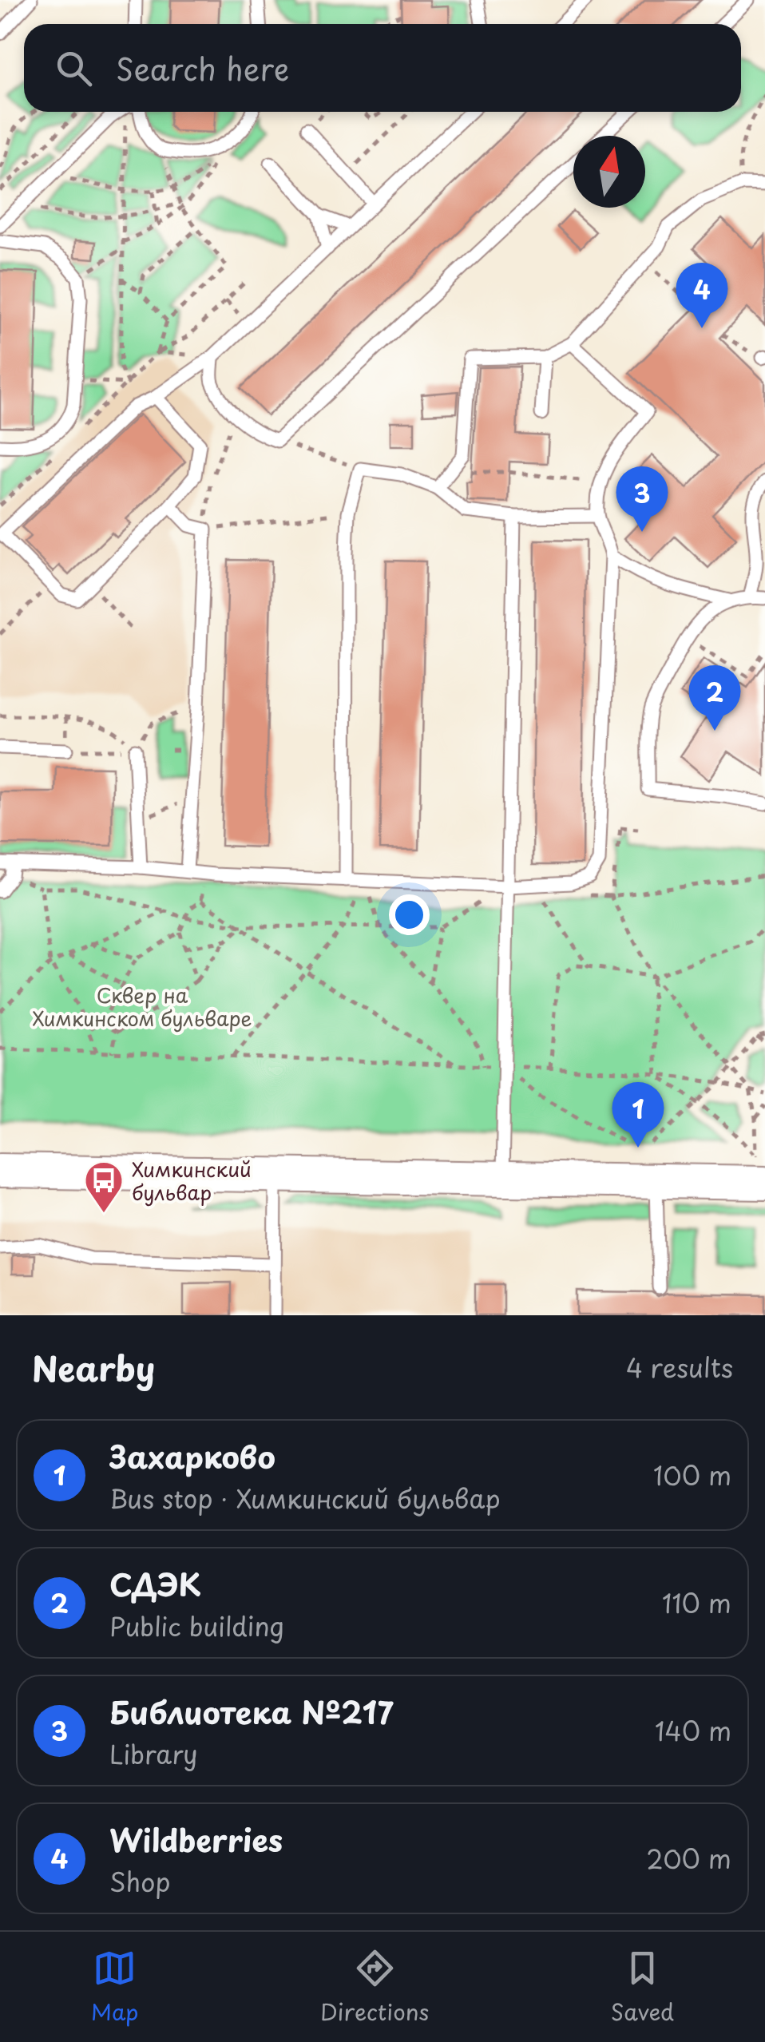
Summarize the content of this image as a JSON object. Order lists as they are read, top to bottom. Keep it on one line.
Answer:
{"parks":["Сквер на Химкинском бульваре"],"places":{"bus stop":["Химкинский бульвар"]},"north":"top","page":{"search":"Search here","pins":["4","3","2","1"],"heading":["Nearby","4 results"],"list":[{"mark":"1","name":"Захарково","note":"Bus stop · Химкинский бульвар","value":"100 m"},{"mark":"2","name":"СДЭК","note":"Public building","value":"110 m"},{"mark":"3","name":"Библиотека №217","note":"Library","value":"140 m"},{"mark":"4","name":"Wildberries","note":"Shop","value":"200 m"}],"nav":["Map","Directions","Saved"]}}
